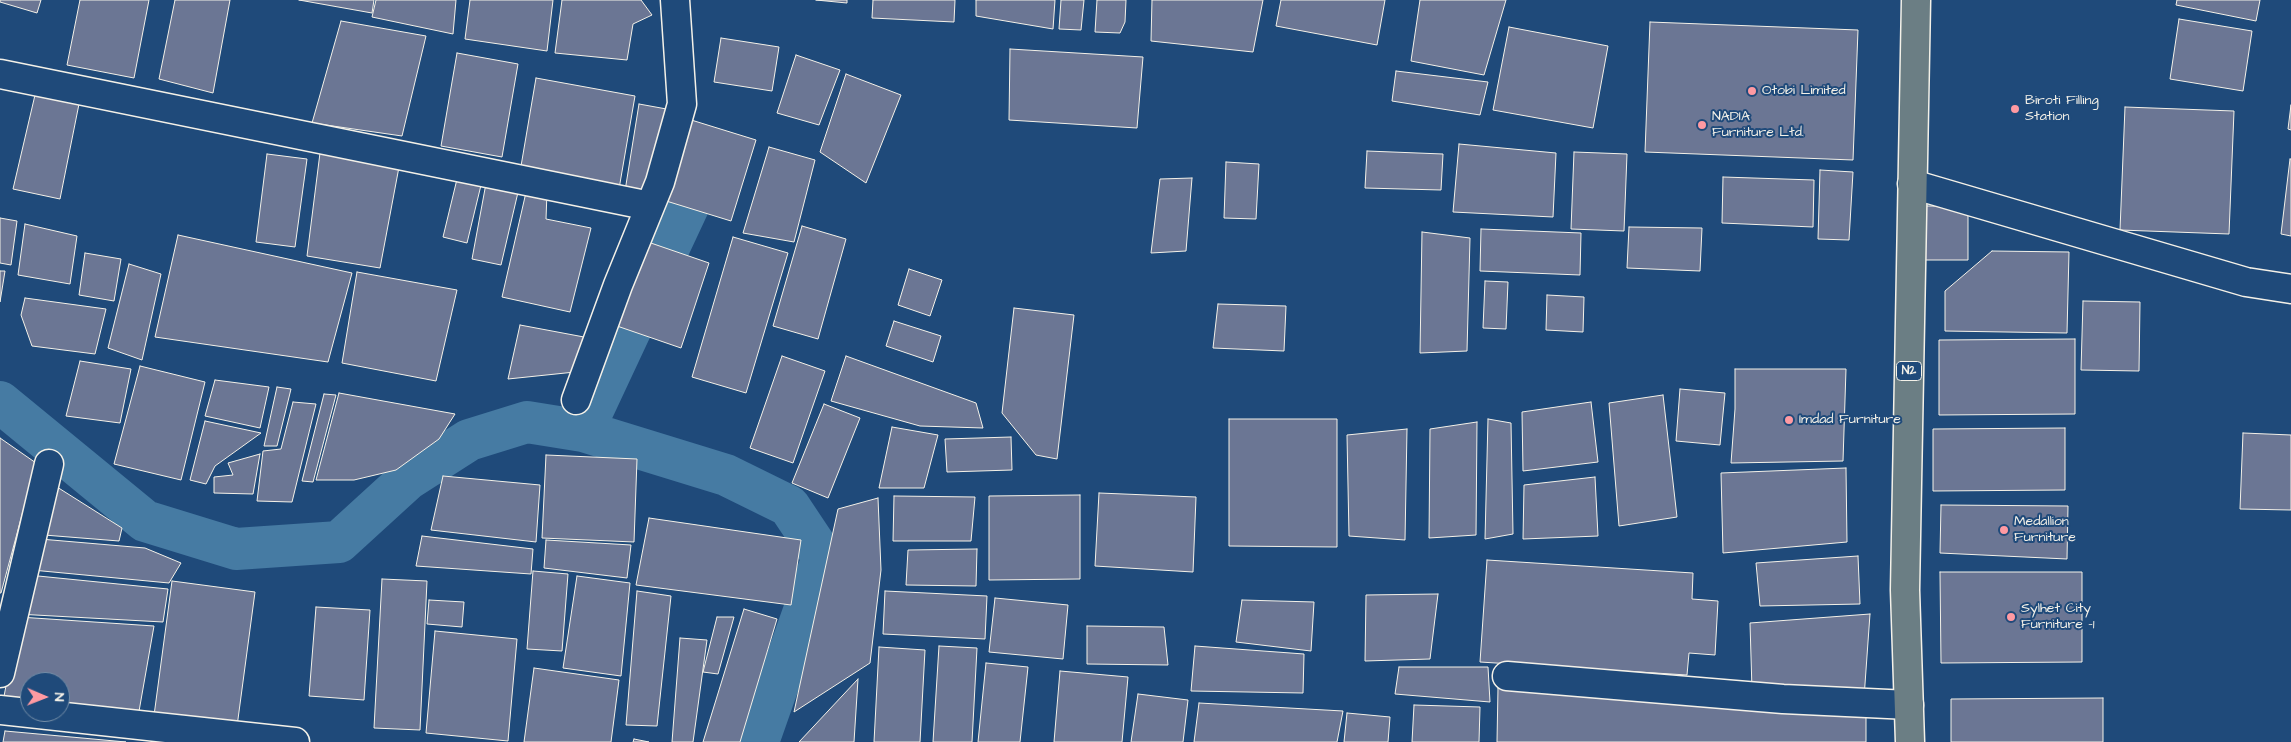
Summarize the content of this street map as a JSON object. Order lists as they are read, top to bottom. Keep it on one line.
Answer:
{"streets":{"highway":["N2"]},"places":["Otobi Limited","Biroti Filling Station","NADIA Furniture Ltd.","Imdad Furniture","Medallion Furniture","Sylhet City Furniture -1"],"north":"right"}
